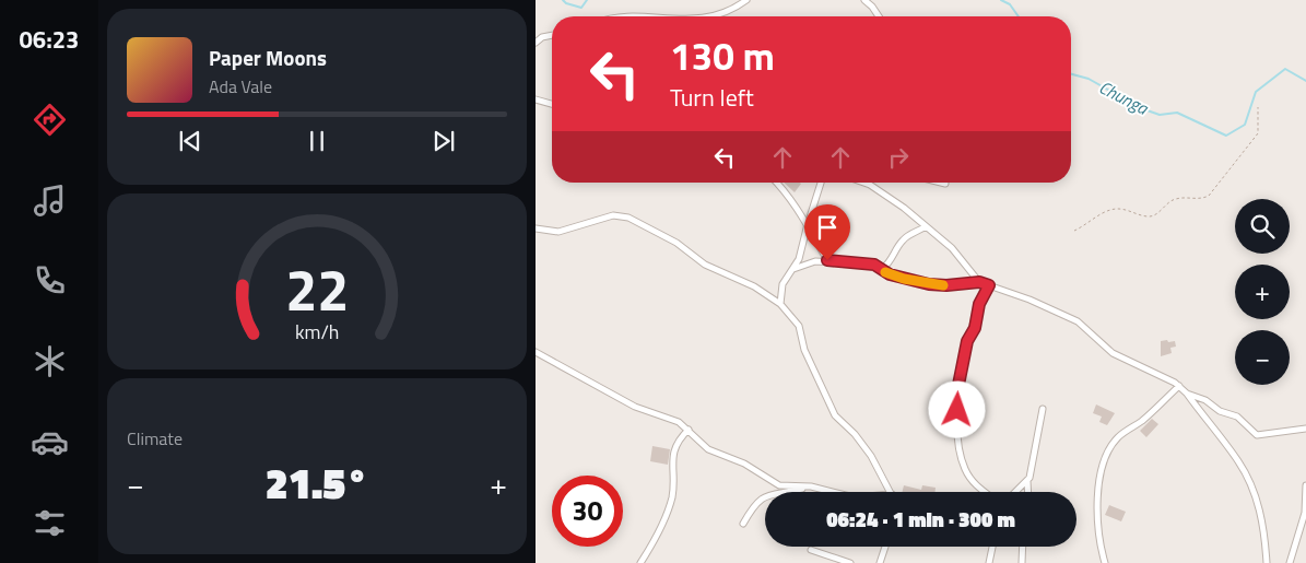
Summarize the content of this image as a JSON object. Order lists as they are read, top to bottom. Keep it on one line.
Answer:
{"water":["Chunga"],"page":{"tabs":"06:23","turn":["130 m","Turn left"],"song":["Paper Moons","Ada Vale"],"map_buttons":["+","−"],"tile":"Climate","heat":["−","21.5°","+"],"limit":"30","trip":"06:24 · 1 min · 300 m","gauge":["22","km/h"]}}
